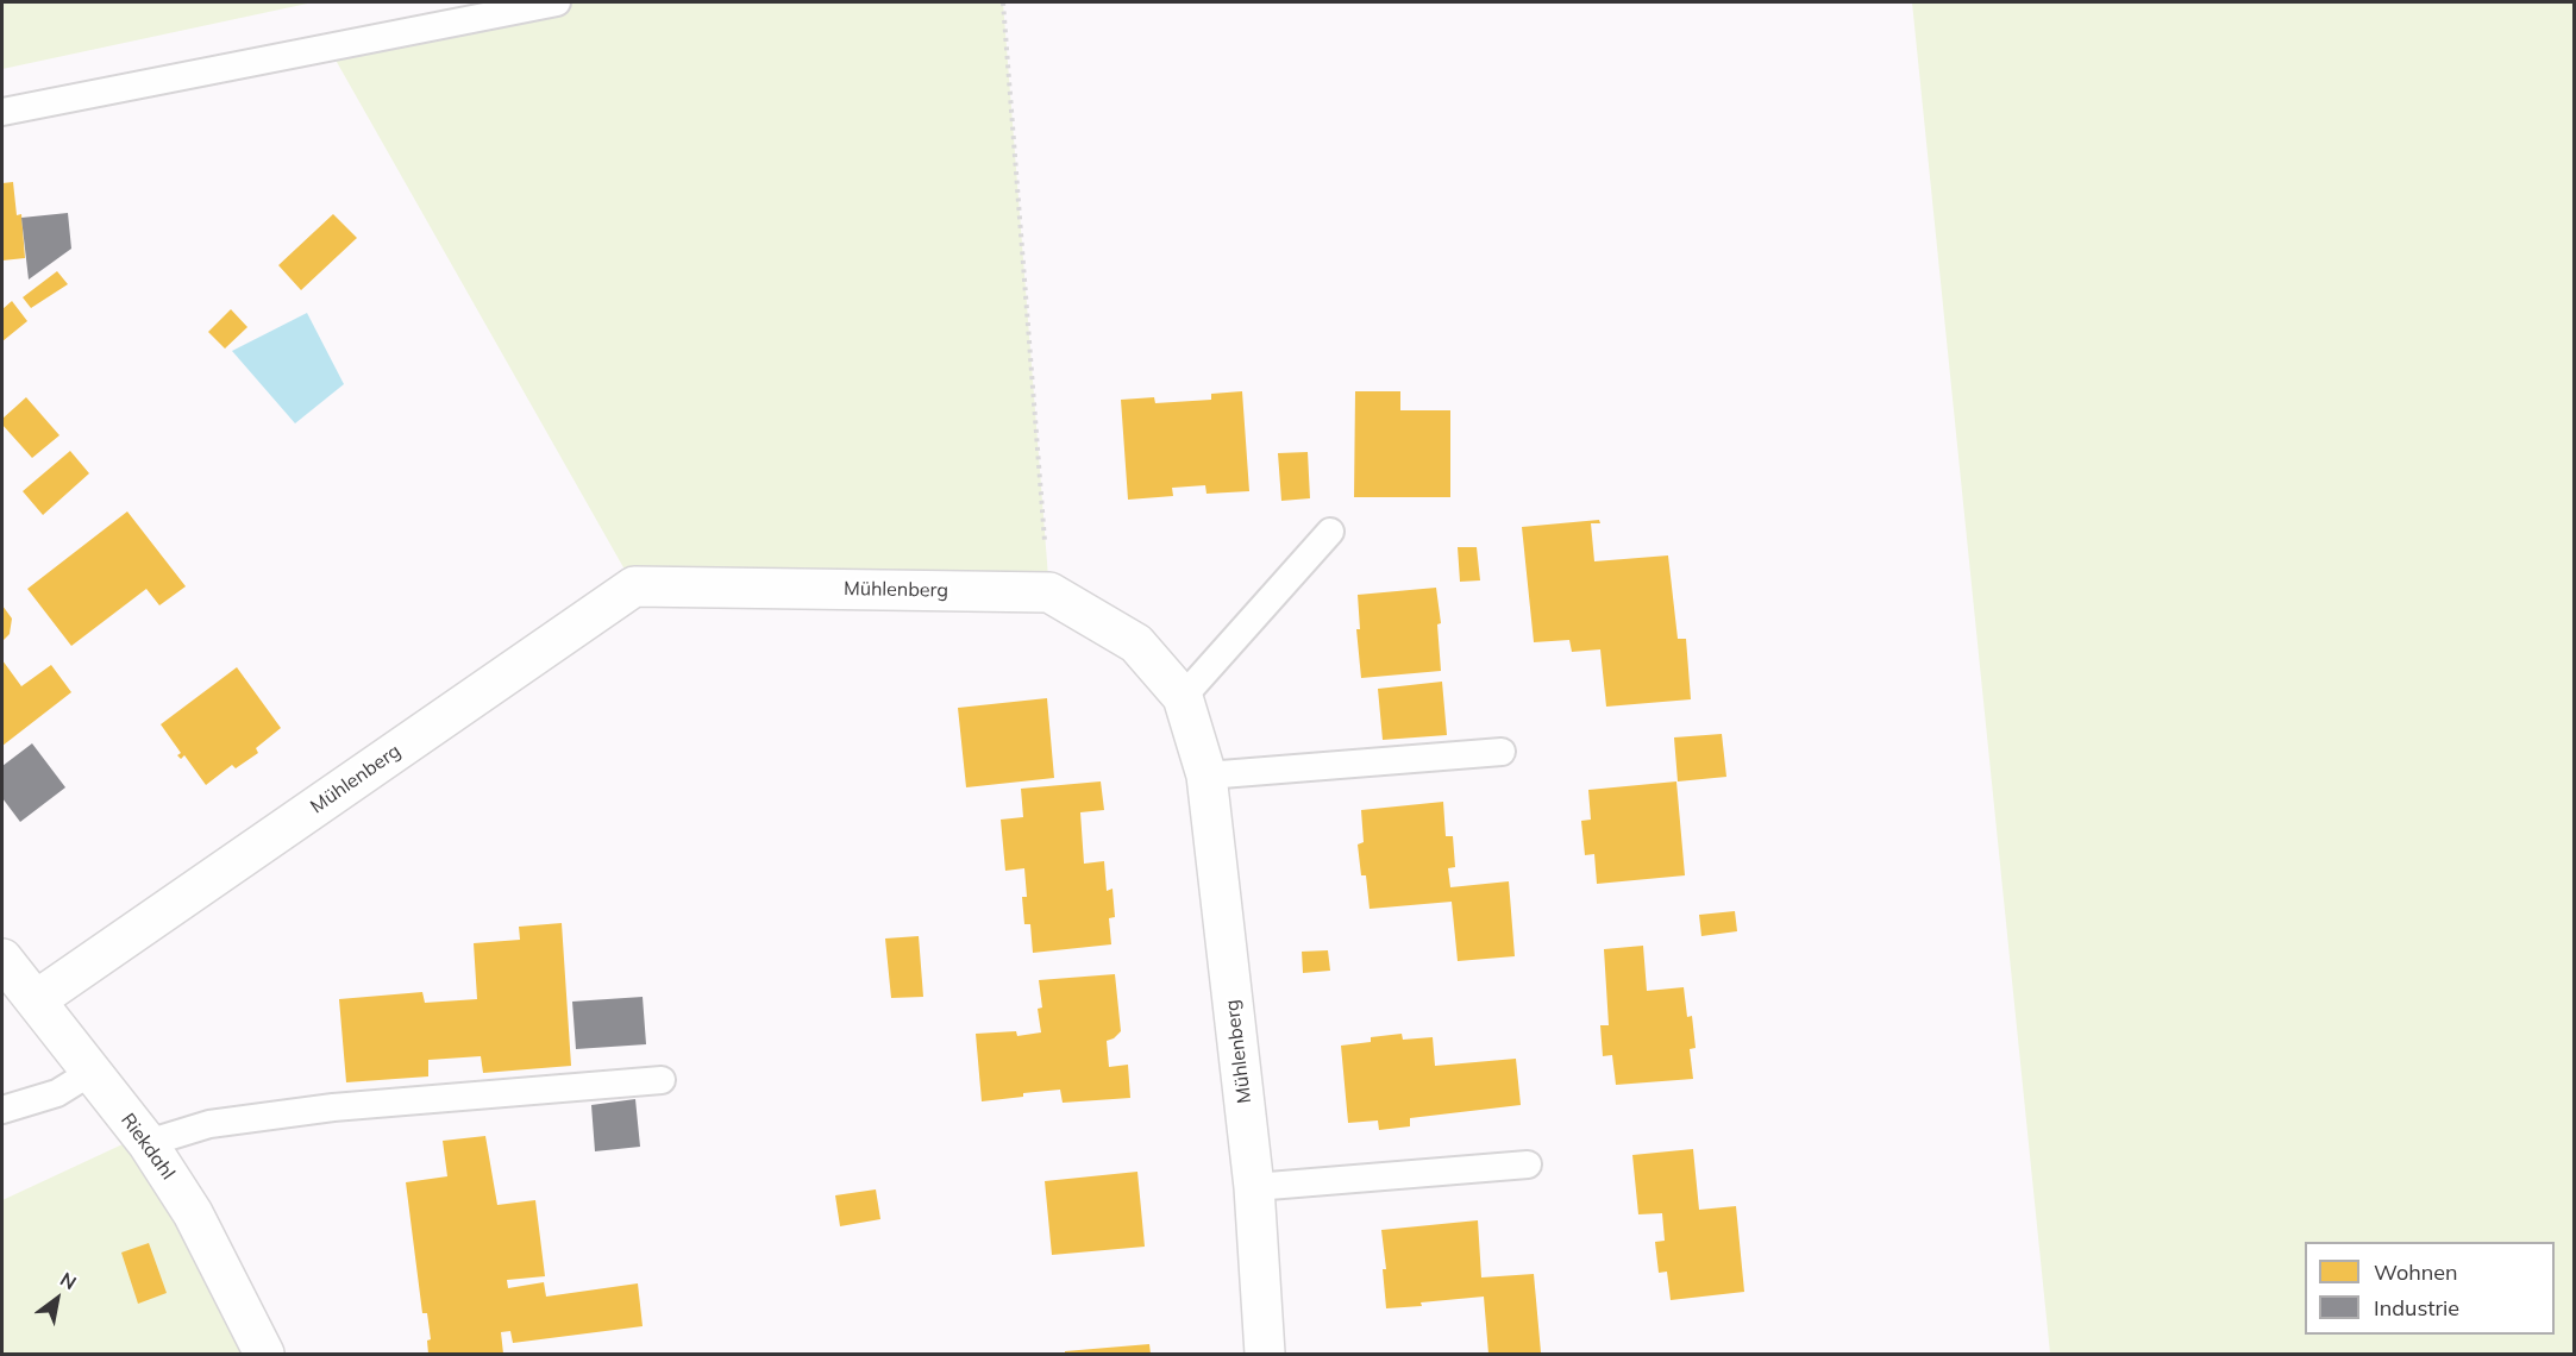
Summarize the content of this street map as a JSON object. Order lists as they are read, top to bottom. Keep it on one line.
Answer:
{"streets":{"street":["Mühlenberg","Riekdahl"]},"crossings":[["Mühlenberg","Riekdahl"]],"legend":["Wohnen","Industrie"],"north":"top right"}
